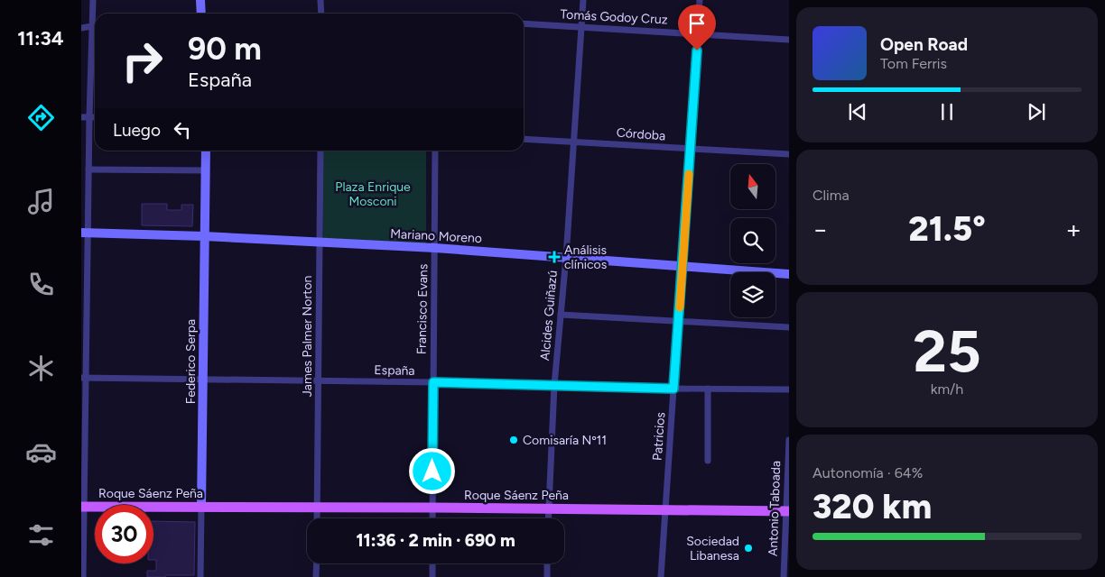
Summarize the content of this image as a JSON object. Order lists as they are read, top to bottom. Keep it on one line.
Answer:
{"streets":{"main road":["Roque Sáenz Peña"],"street":["Tomás Godoy Cruz","Córdoba","Mariano Moreno","Francisco Evans","Alcides Guiñazú","James Palmer Norton","Federico Serpa","España","Patricios","Antonio Taboada"]},"crossings":[["Tomás Godoy Cruz","Alcides Guiñazú"],["Tomás Godoy Cruz","Patricios"],["Córdoba","Alcides Guiñazú"],["Córdoba","Patricios"],["Mariano Moreno","Francisco Evans"],["Mariano Moreno","Alcides Guiñazú"],["Mariano Moreno","James Palmer Norton"],["Mariano Moreno","Federico Serpa"],["Mariano Moreno","Patricios"],["Francisco Evans","España"],["Francisco Evans","Roque Sáenz Peña"],["Alcides Guiñazú","España"],["Alcides Guiñazú","Roque Sáenz Peña"],["James Palmer Norton","España"],["James Palmer Norton","Roque Sáenz Peña"],["Federico Serpa","España"],["Federico Serpa","Roque Sáenz Peña"],["España","Patricios"],["Patricios","Roque Sáenz Peña"],["Roque Sáenz Peña","Antonio Taboada"]],"parks":["Plaza Enrique Mosconi"],"places":{"health":["Análisis clínicos"],"other":["Comisaría Nº11","Sociedad Libanesa"]},"north":"top","page":{"tabs":"11:34","turn":["90 m","España"],"song":["Open Road","Tom Ferris"],"then":"Luego","tile":["Clima",["25","km/h"],["Autonomía · 64%","320 km"]],"heat":["−","21.5°","+"],"limit":"30","trip":"11:36 · 2 min · 690 m"}}
